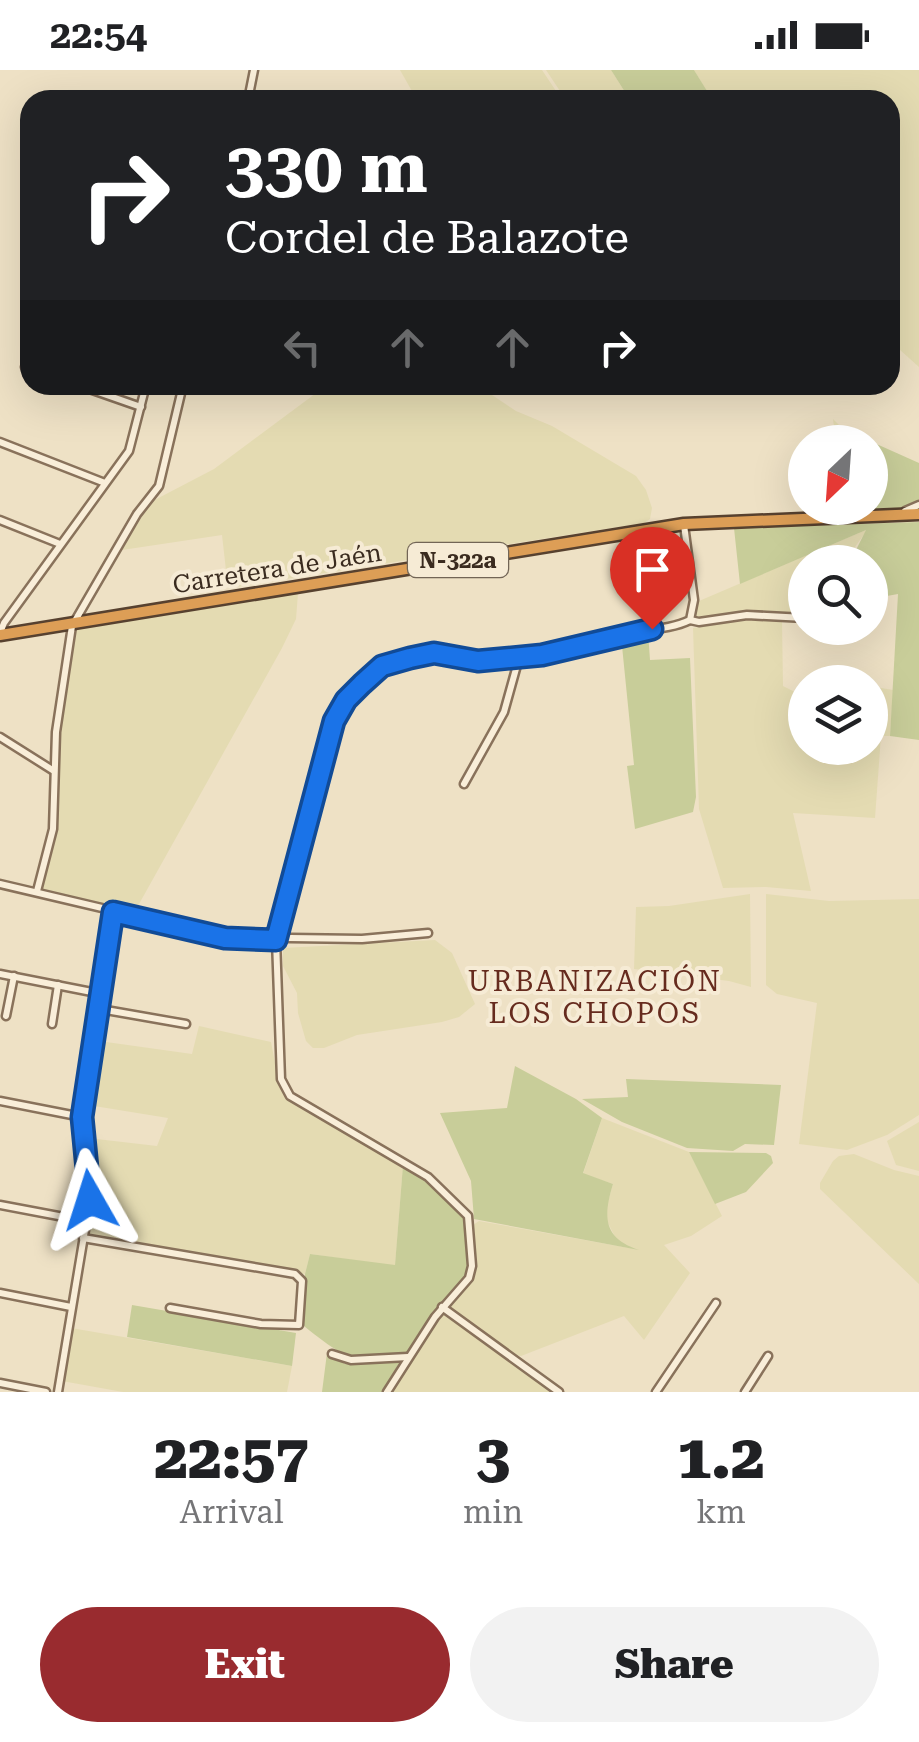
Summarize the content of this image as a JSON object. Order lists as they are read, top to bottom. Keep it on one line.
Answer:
{"streets":{"highway":["N-322a","Carretera de Jaén"]},"districts":["URBANIZACIÓN LOS CHOPOS"],"north":"bottom left","page":{"status":"22:54","turn":["330 m","Cordel de Balazote"],"eta":["22:57","Arrival","3","min","1.2","km"],"buttons":["Exit","Share"]}}
